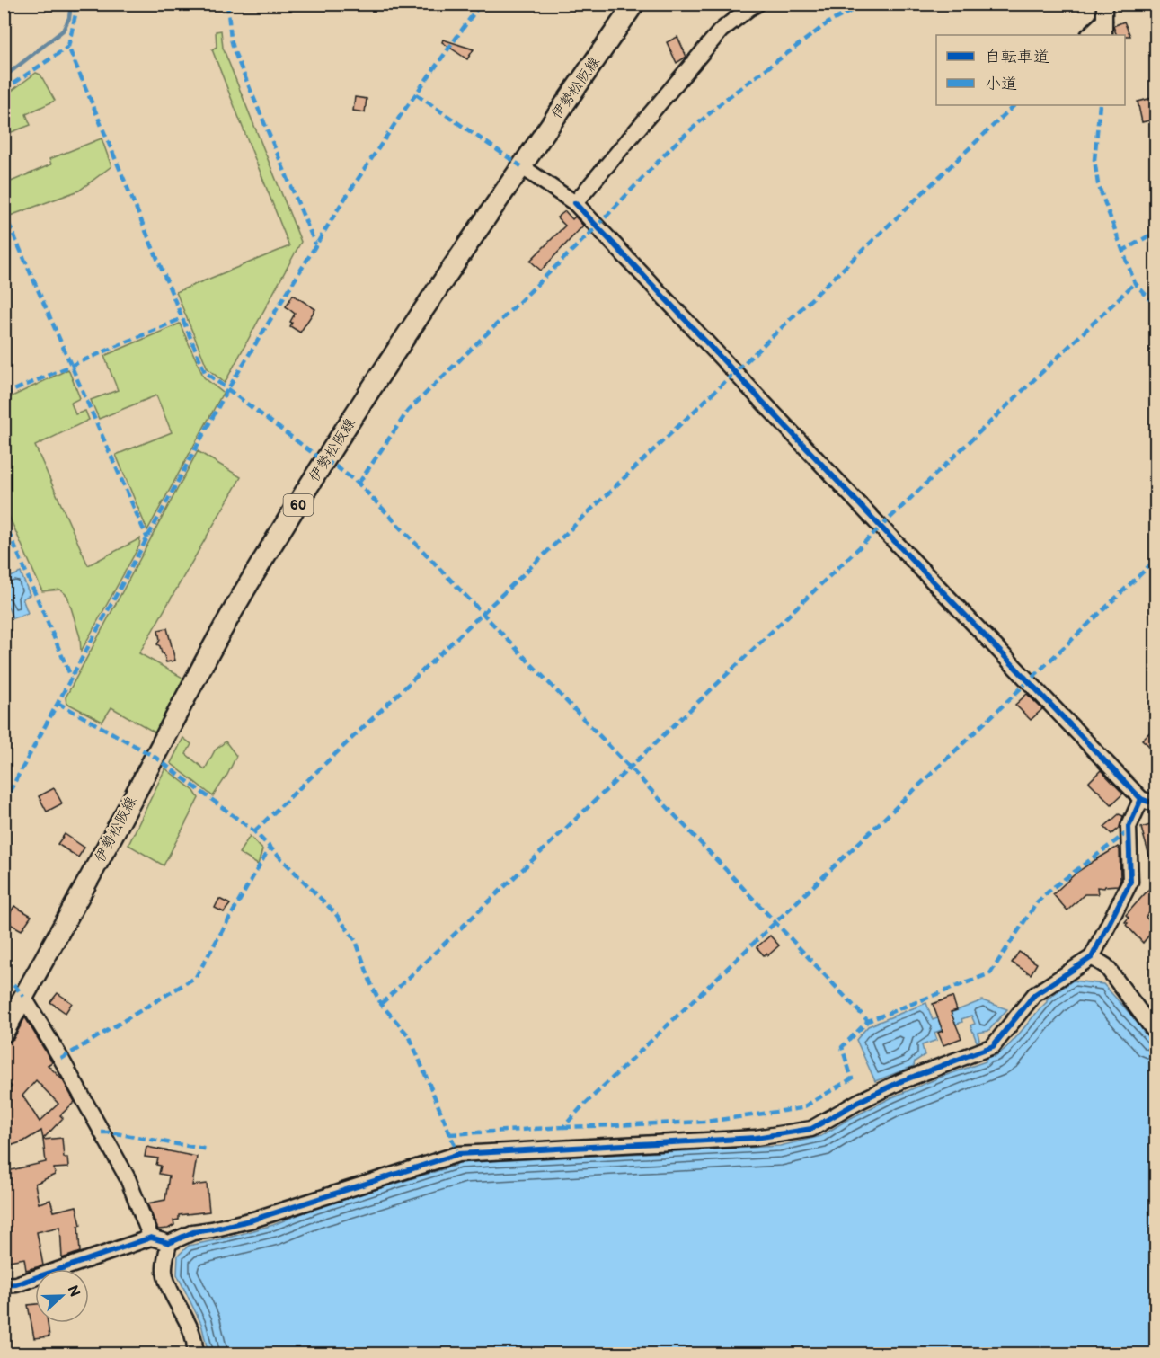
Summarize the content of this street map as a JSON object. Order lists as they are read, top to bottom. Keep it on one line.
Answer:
{"streets":{"main road":["伊勢松阪線","60"]},"legend":["自転車道","小道"],"north":"right"}
